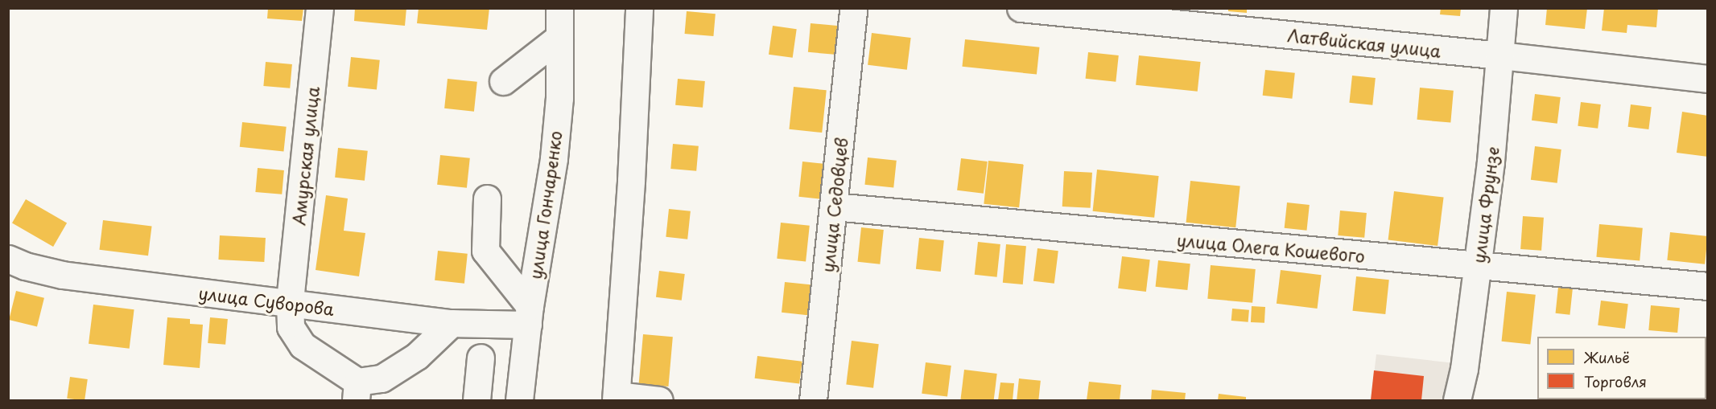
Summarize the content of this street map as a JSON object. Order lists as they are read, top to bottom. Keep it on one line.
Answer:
{"streets":{"street":["Латвийская улица","Амурская улица","улица Гончаренко","улица Седовцев","улица Фрунзе","улица Олега Кошевого","улица Суворова"]},"crossings":[["Латвийская улица","улица Фрунзе"],["Амурская улица","улица Суворова"],["улица Гончаренко","улица Суворова"],["улица Седовцев","улица Олега Кошевого"],["улица Фрунзе","улица Олега Кошевого"]],"legend":["Жильё","Торговля"]}
